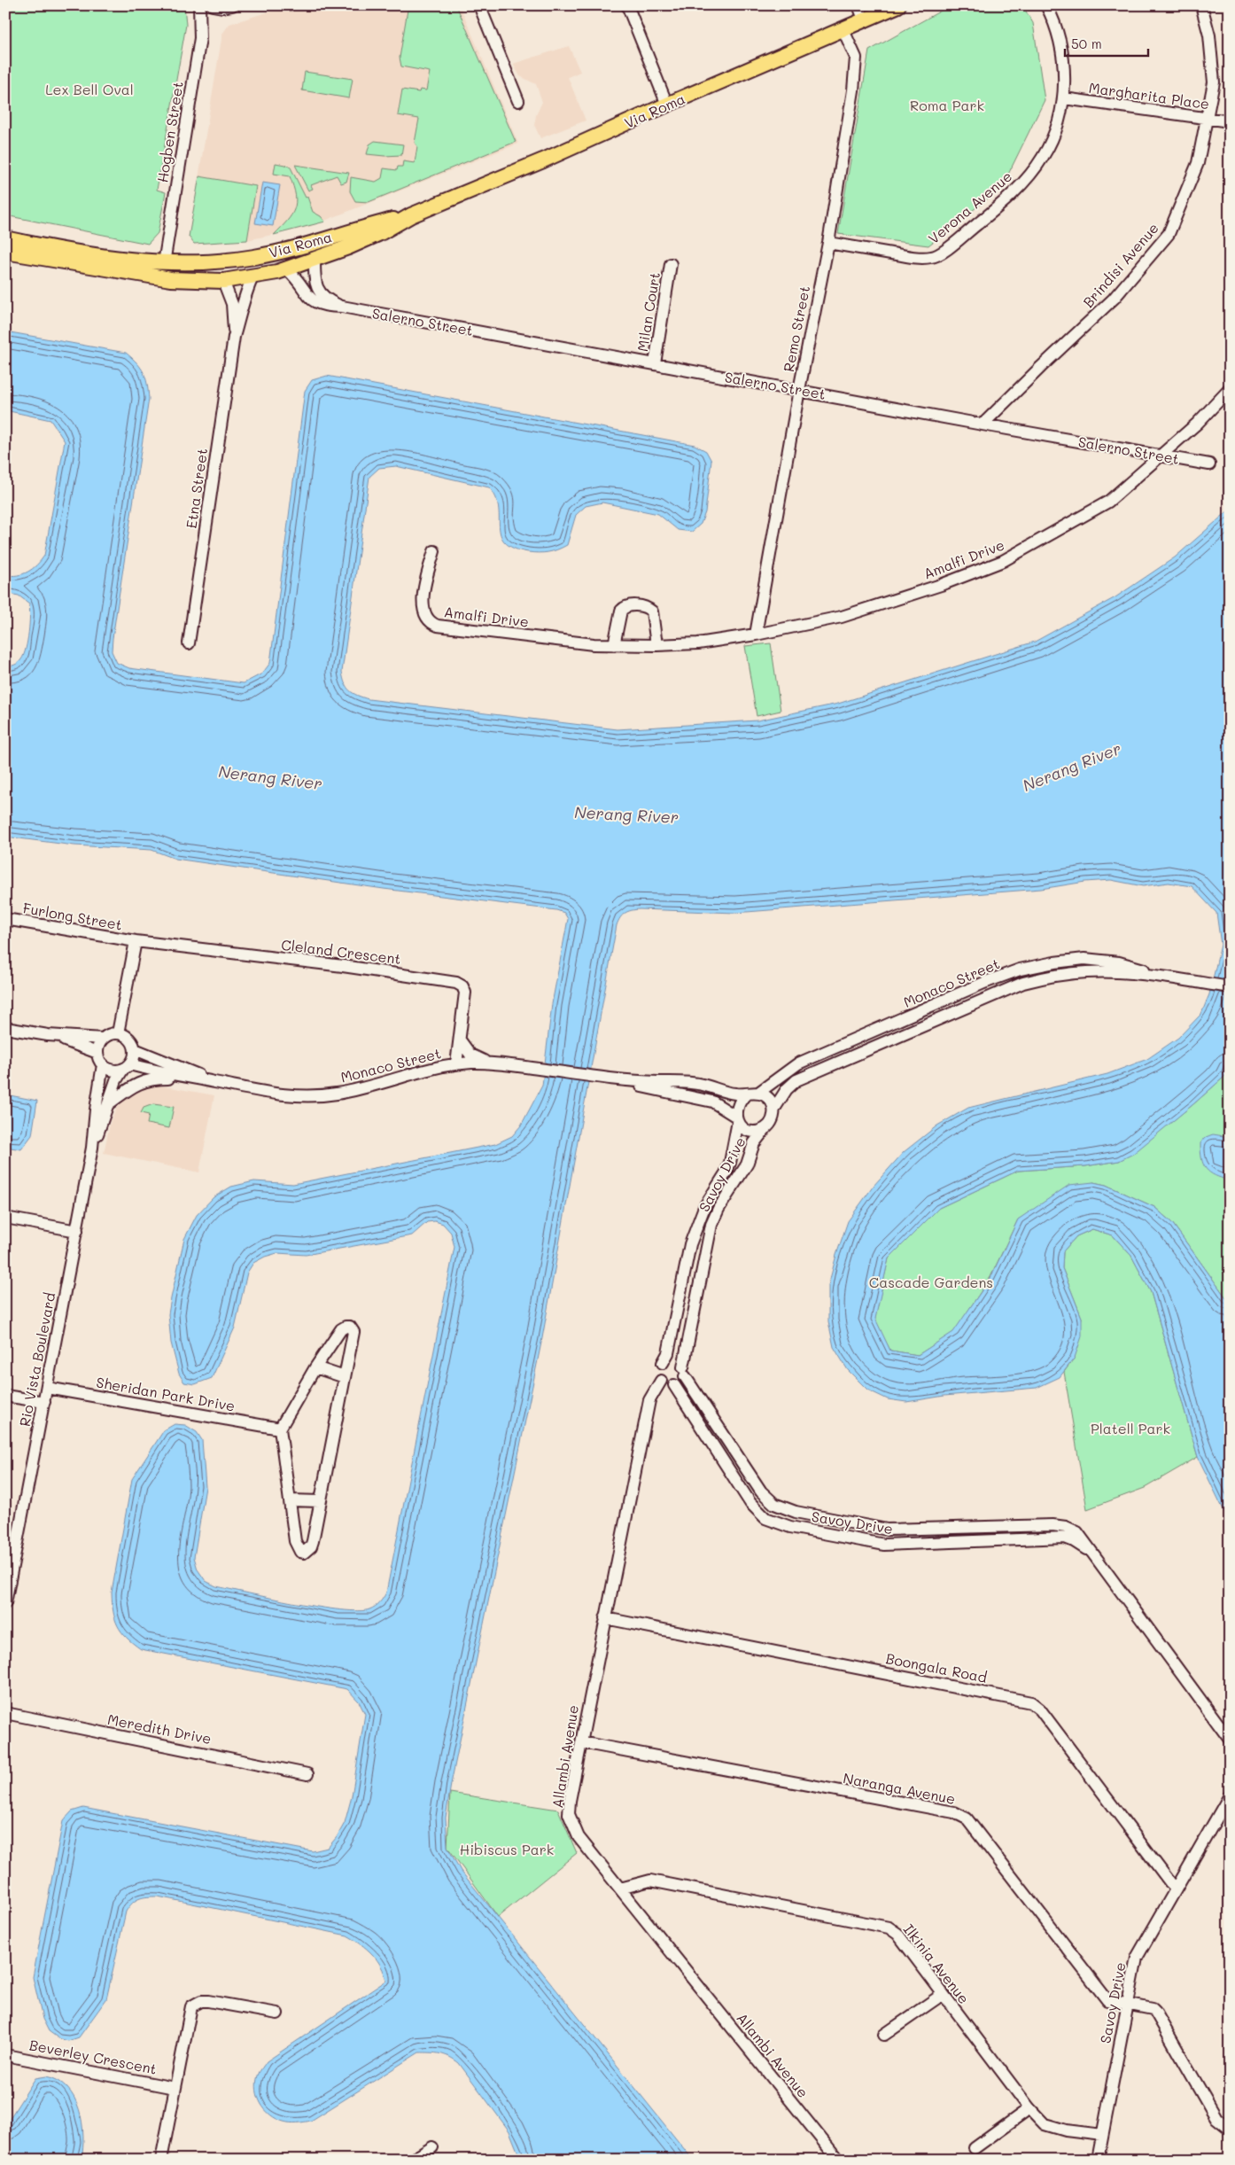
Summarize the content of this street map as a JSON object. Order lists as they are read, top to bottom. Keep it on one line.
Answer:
{"streets":{"main road":["Via Roma"],"street":["Margharita Place","Hogben Street","Verona Avenue","Brindisi Avenue","Milan Court","Salerno Street","Remo Street","Etna Street","Amalfi Drive","Furlong Street","Cleland Crescent","Monaco Street","Savoy Drive","Rio Vista Boulevard","Sheridan Park Drive","Boongala Road","Meredith Drive","Allambi Avenue","Naranga Avenue","Ilkinia Avenue","Beverley Crescent"]},"crossings":[["Margharita Place","Verona Avenue"],["Margharita Place","Brindisi Avenue"],["Via Roma","Hogben Street"],["Via Roma","Salerno Street"],["Via Roma","Remo Street"],["Via Roma","Etna Street"],["Verona Avenue","Remo Street"],["Brindisi Avenue","Salerno Street"],["Milan Court","Salerno Street"],["Salerno Street","Remo Street"],["Salerno Street","Amalfi Drive"],["Remo Street","Amalfi Drive"],["Furlong Street","Cleland Crescent"],["Cleland Crescent","Monaco Street"],["Monaco Street","Savoy Drive"],["Monaco Street","Rio Vista Boulevard"],["Savoy Drive","Boongala Road"],["Savoy Drive","Allambi Avenue"],["Savoy Drive","Naranga Avenue"],["Savoy Drive","Ilkinia Avenue"],["Rio Vista Boulevard","Sheridan Park Drive"],["Boongala Road","Allambi Avenue"],["Allambi Avenue","Naranga Avenue"],["Allambi Avenue","Ilkinia Avenue"]],"water":["Nerang River"],"parks":["Lex Bell Oval","Roma Park","Cascade Gardens","Platell Park","Hibiscus Park"],"scale_bar":"50 m"}
